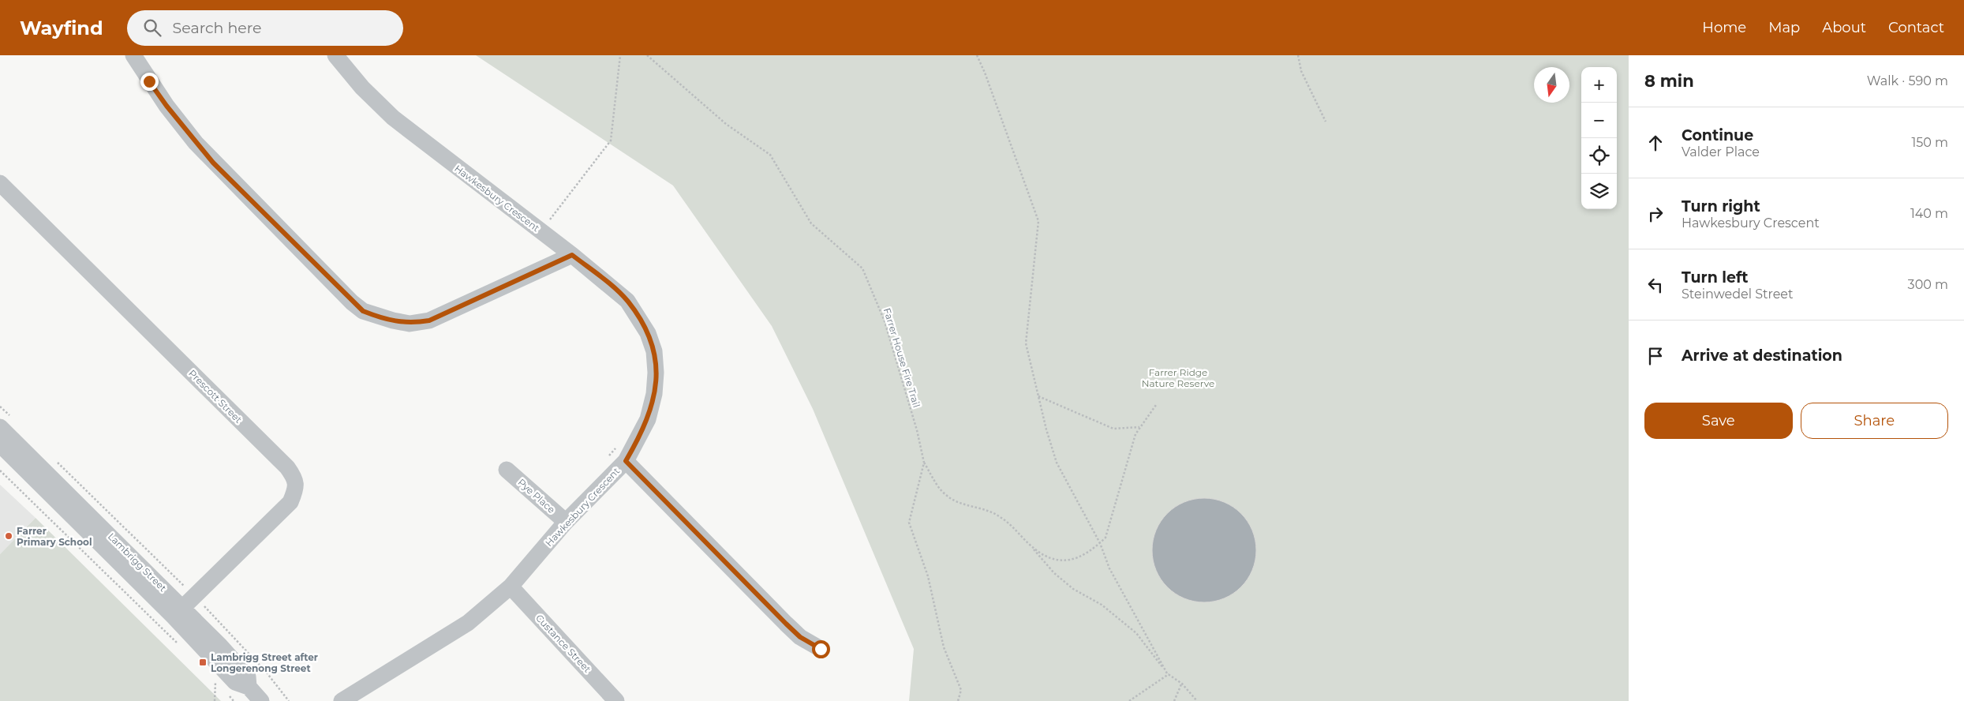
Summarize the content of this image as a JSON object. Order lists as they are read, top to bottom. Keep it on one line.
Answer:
{"streets":{"street":["Hawkesbury Crescent","Prescott Street","Pye Place","Lambrigg Street","Custance Street"],"path":["Farrer House Fire Trail"]},"crossings":[["Hawkesbury Crescent","Pye Place"],["Hawkesbury Crescent","Custance Street"],["Prescott Street","Lambrigg Street"]],"parks":["Farrer Ridge Nature Reserve"],"places":{"other":["Farrer Primary School"],"transit":["Lambrigg Street after Longerenong Street"]},"north":"bottom","page":{"header":"Wayfind","search":"Search here","nav":["Home","Map","About","Contact"],"heading":["8 min","Walk · 590 m"],"map_buttons":["+","−"],"list":[["Continue","Valder Place","150 m"],["Turn right","Hawkesbury Crescent","140 m"],["Turn left","Steinwedel Street","300 m"],"Arrive at destination"],"buttons":["Save","Share"]}}
